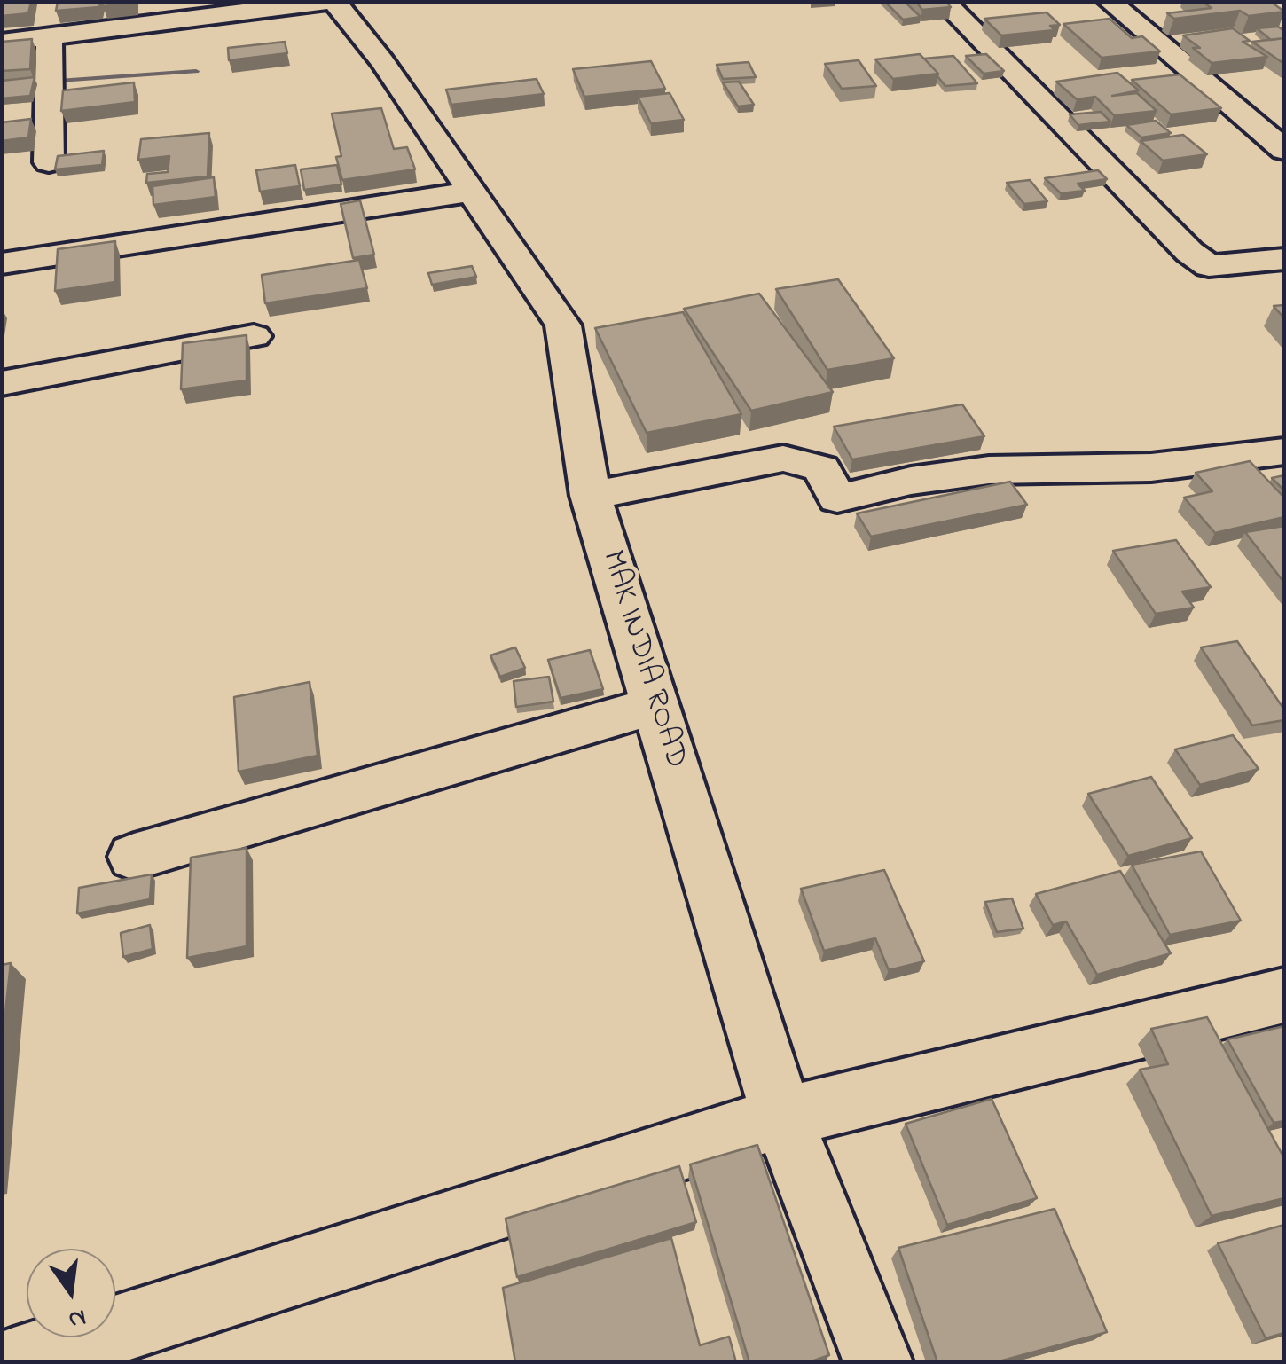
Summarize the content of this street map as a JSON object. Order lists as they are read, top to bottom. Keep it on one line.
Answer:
{"streets":{"street":["MAK INDIA ROAD"]},"north":"bottom"}
